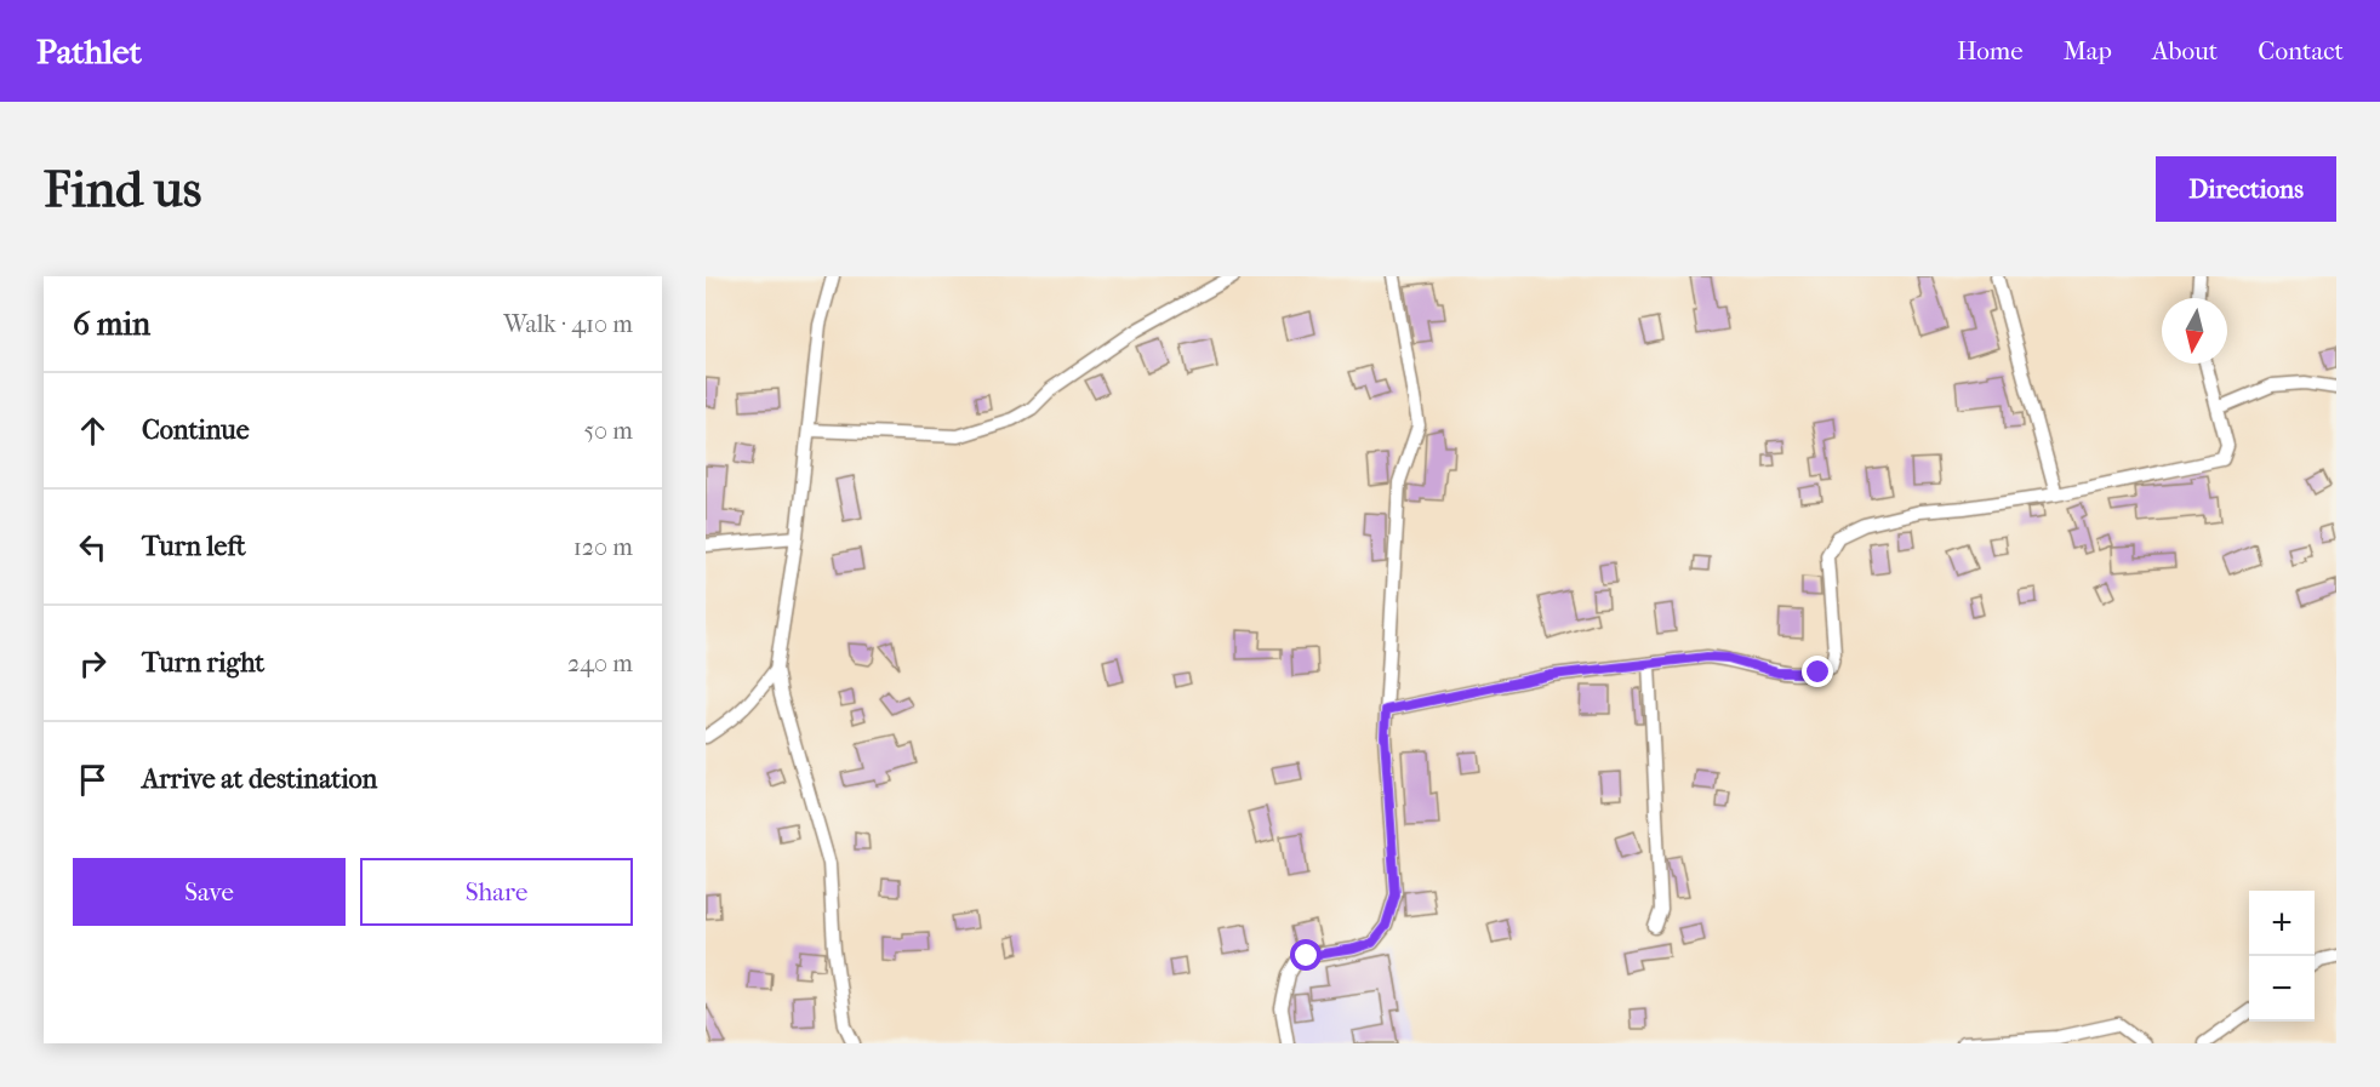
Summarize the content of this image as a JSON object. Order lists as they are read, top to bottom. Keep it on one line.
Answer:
{"north":"bottom","page":{"header":"Pathlet","nav":["Home","Map","About","Contact"],"buttons":["Directions",["Save","Share"]],"title":"Find us","heading":["6 min","Walk · 410 m"],"list":[["Continue","50 m"],["Turn left","120 m"],["Turn right","240 m"],"Arrive at destination"],"map_buttons":["+","−"]}}
